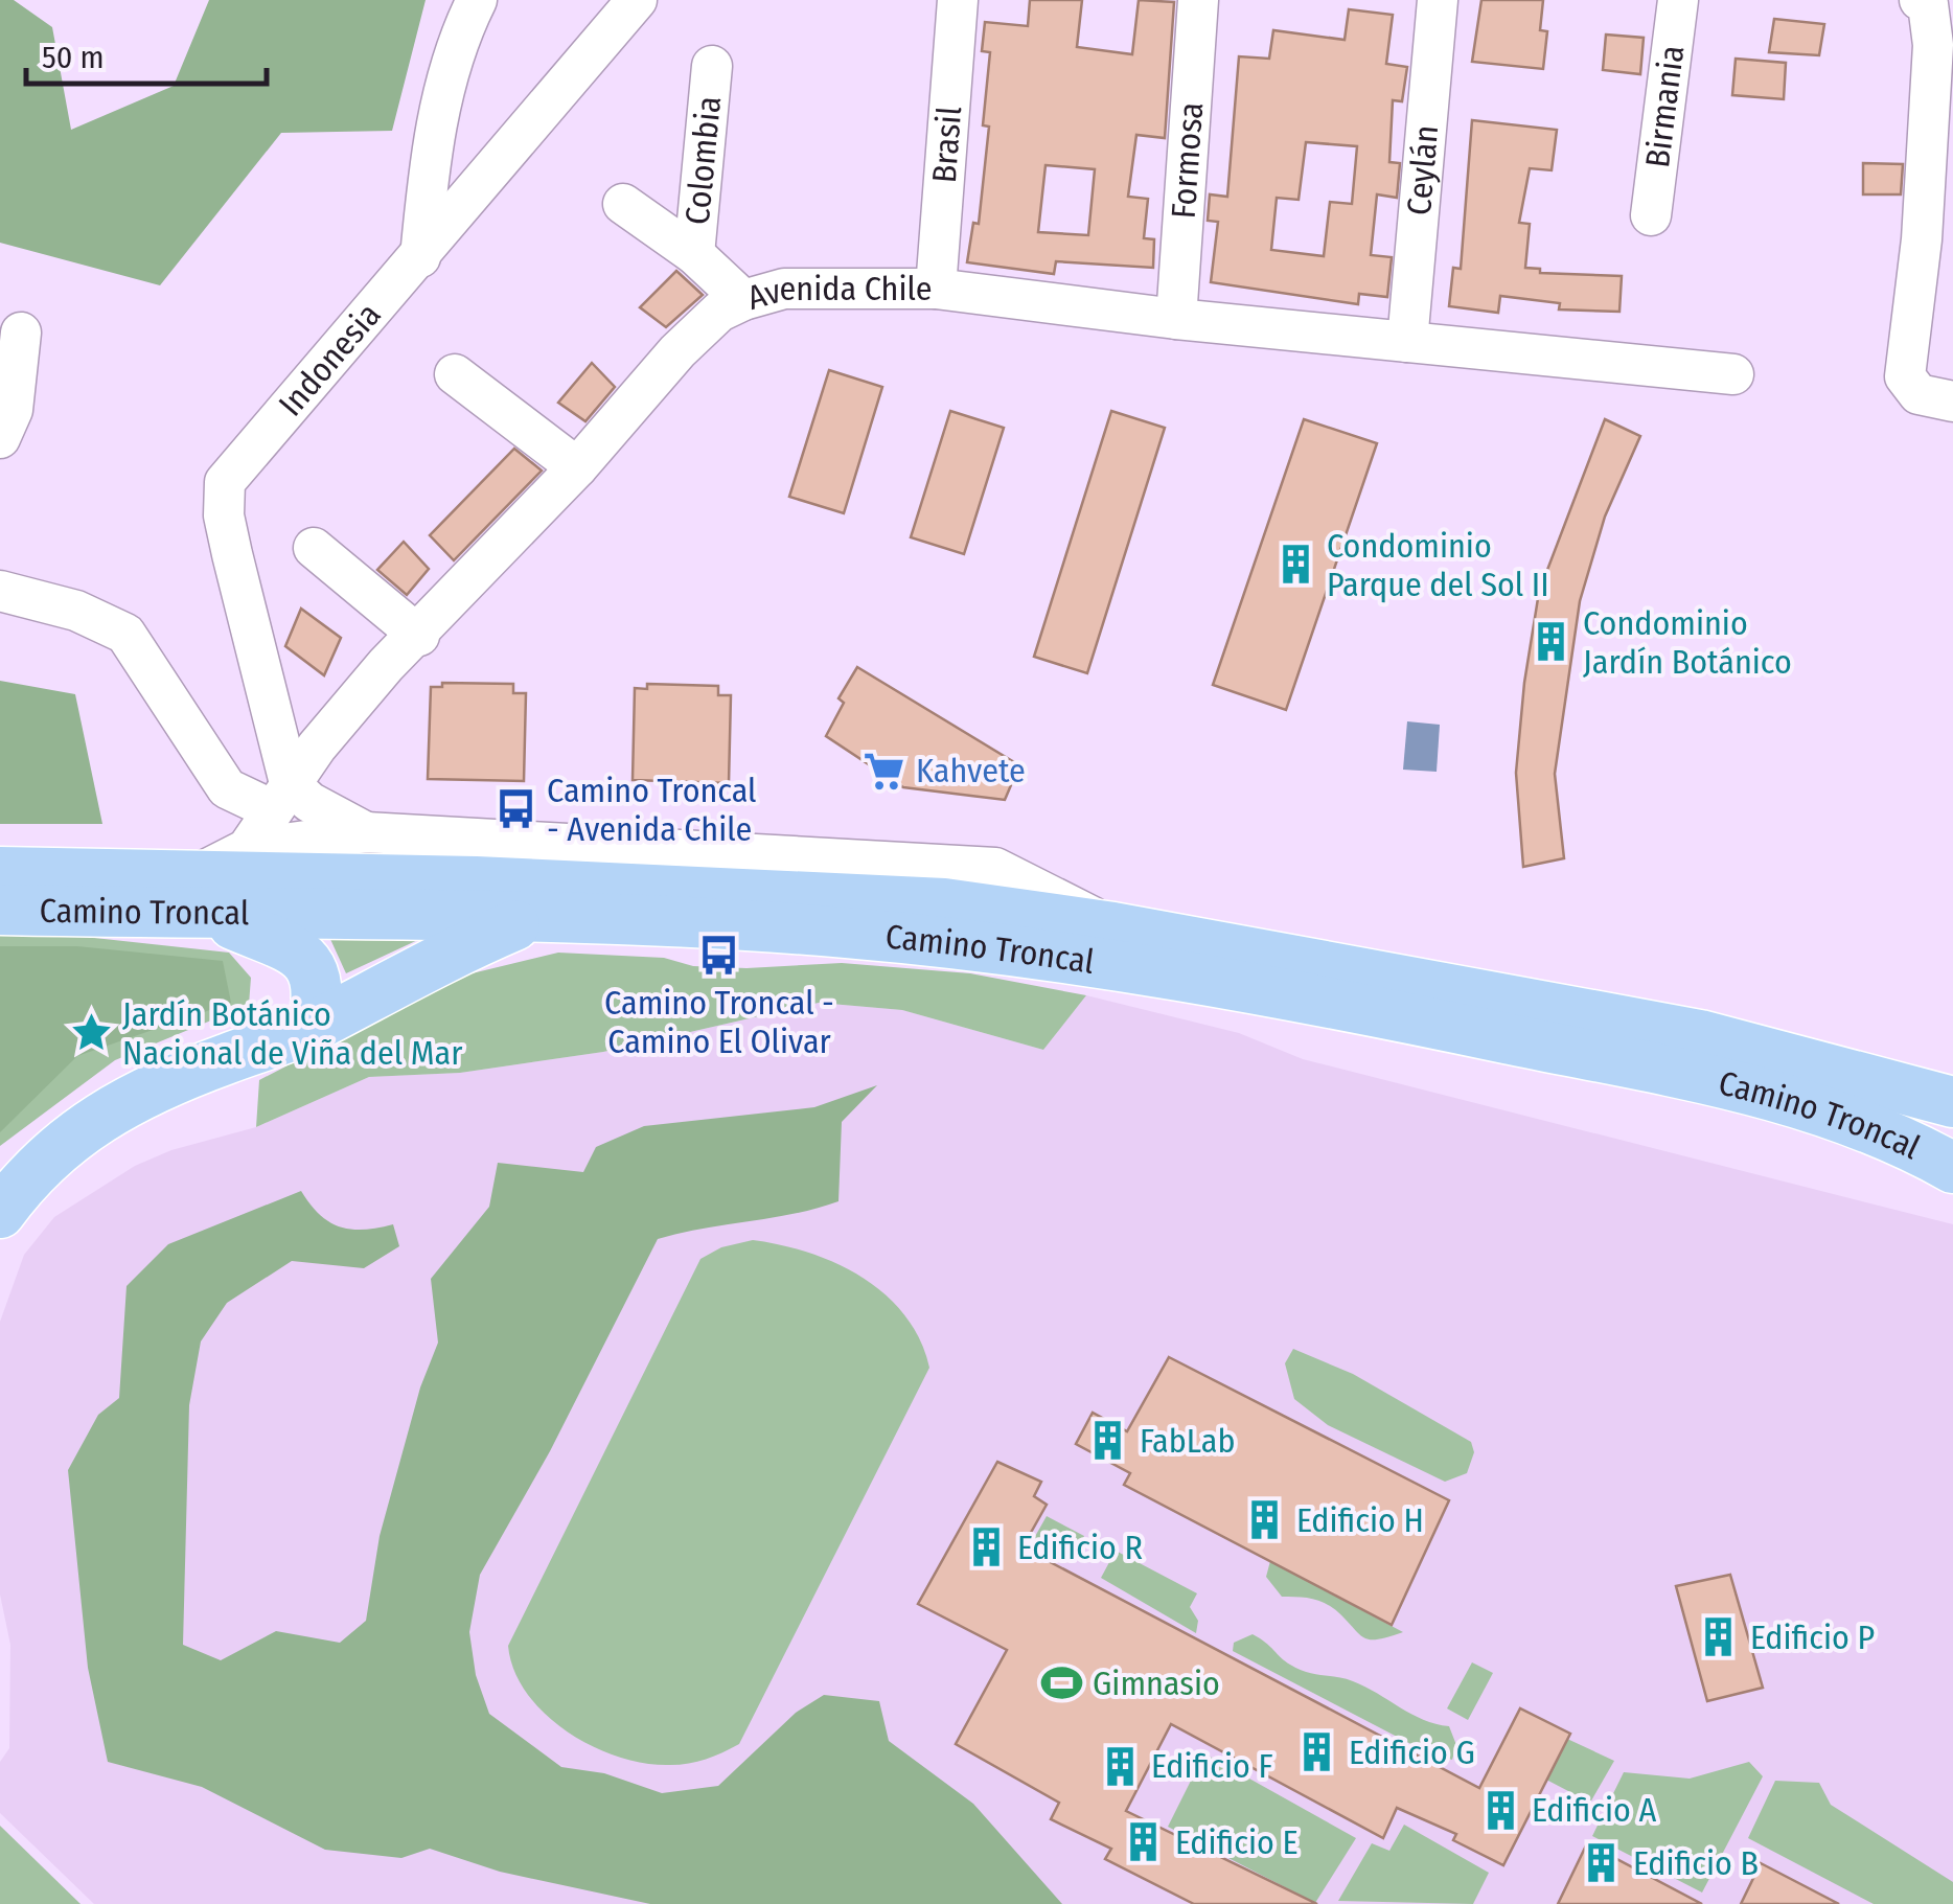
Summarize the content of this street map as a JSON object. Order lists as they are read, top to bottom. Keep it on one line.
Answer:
{"streets":{"main road":["Camino Troncal"],"street":["Birmania","Brasil","Colombia","Formosa","Ceylán","Avenida Chile","Indonesia"]},"crossings":[["Brasil","Avenida Chile"],["Formosa","Avenida Chile"],["Ceylán","Avenida Chile"],["Avenida Chile","Indonesia"],["Avenida Chile","Camino Troncal"],["Indonesia","Camino Troncal"]],"places":{"building":["Condominio Parque del Sol II","Condominio Jardín Botánico","FabLab","Edificio H","Edificio R","Edificio P","Edificio G","Edificio F","Edificio A","Edificio E","Edificio B"],"supermarket":["Kahvete"],"bus stop":["Camino Troncal - Avenida Chile","Camino Troncal - Camino El Olivar"],"place":["Jardín Botánico Nacional de Viña del Mar"],"sports":["Gimnasio"]},"scale_bar":"50 m"}
